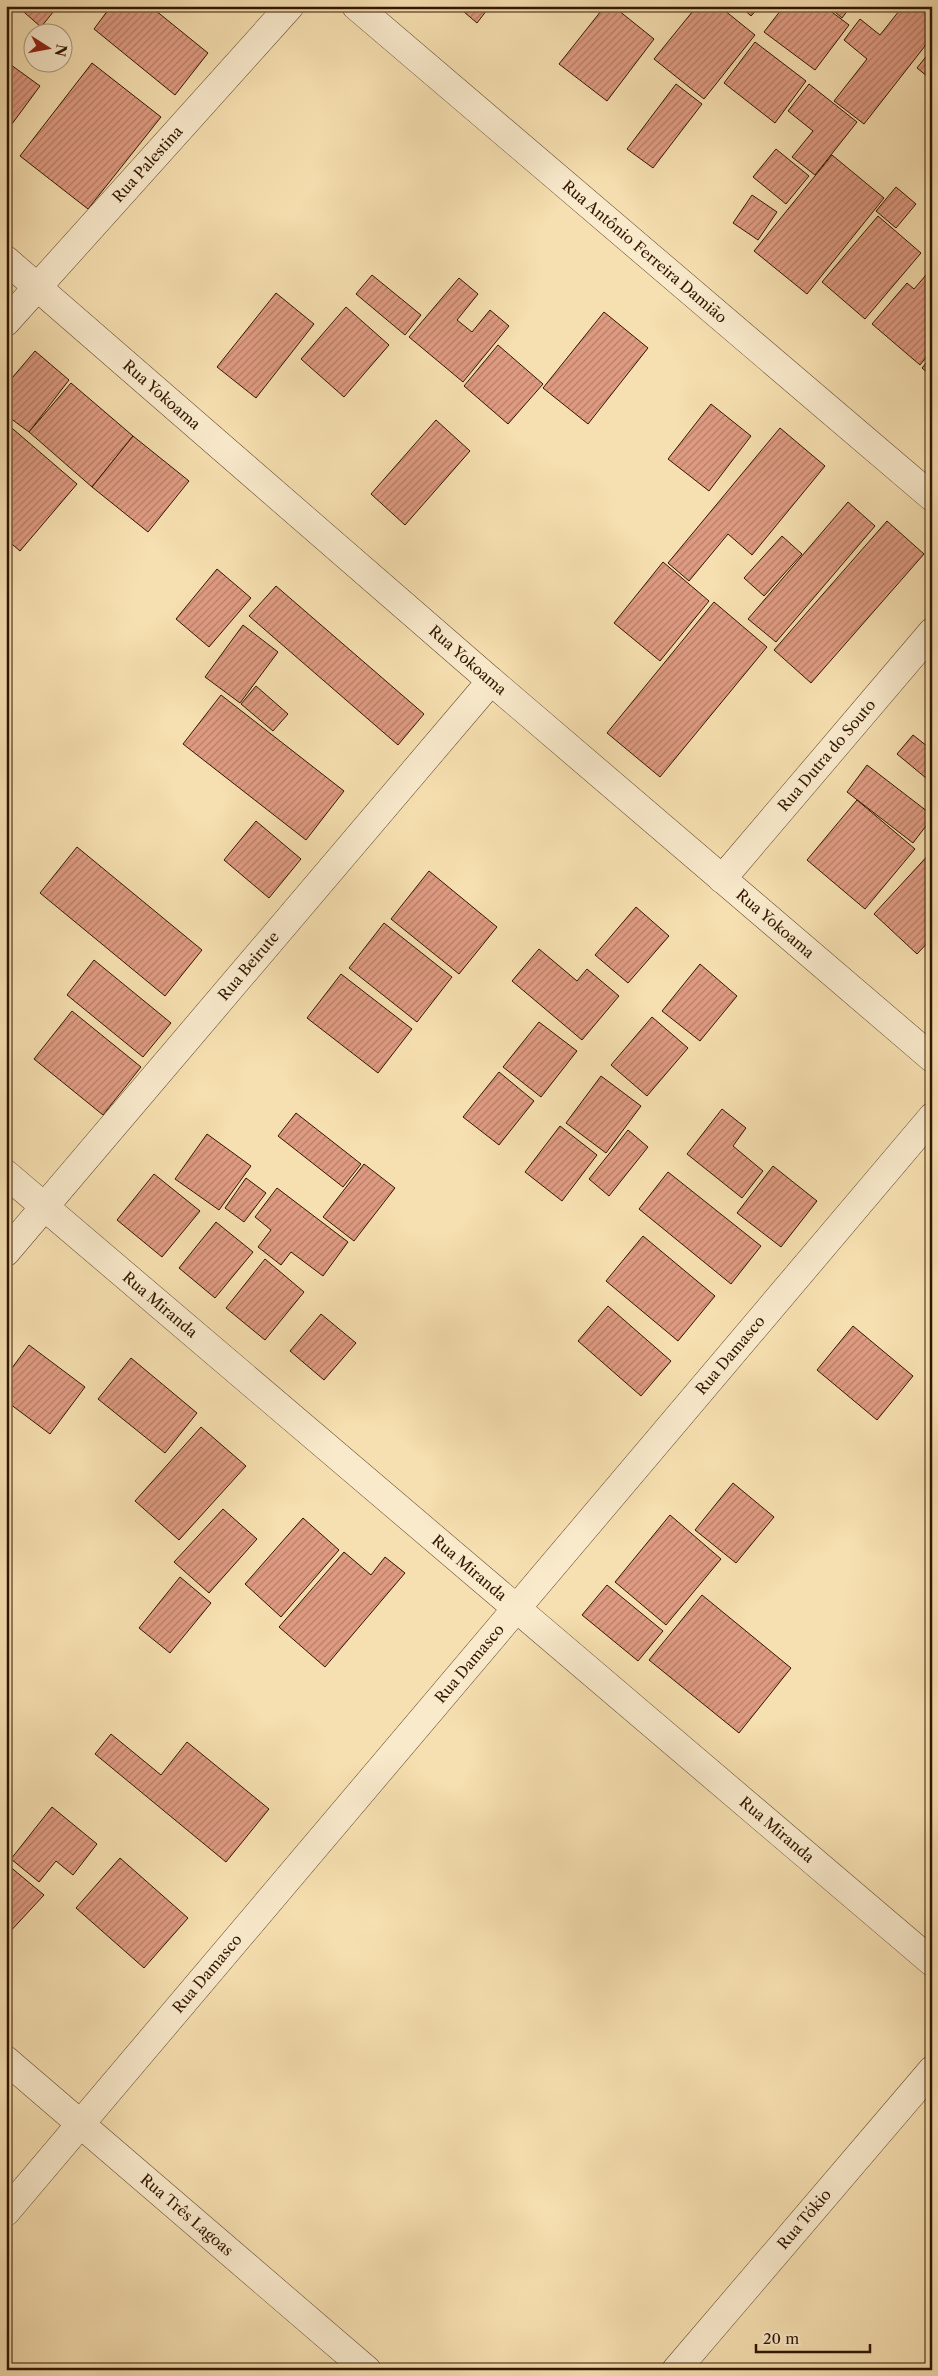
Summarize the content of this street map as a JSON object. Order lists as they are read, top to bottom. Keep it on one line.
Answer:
{"streets":{"street":["Rua Palestina","Rua Antônio Ferreira Damião","Rua Yokoama","Rua Dutra do Souto","Rua Beirute","Rua Miranda","Rua Damasco","Rua Três Lagoas","Rua Tókio"]},"crossings":[["Rua Palestina","Rua Yokoama"],["Rua Yokoama","Rua Dutra do Souto"],["Rua Yokoama","Rua Beirute"],["Rua Beirute","Rua Miranda"],["Rua Miranda","Rua Damasco"],["Rua Damasco","Rua Três Lagoas"]],"scale_bar":"20 m","north":"right"}
